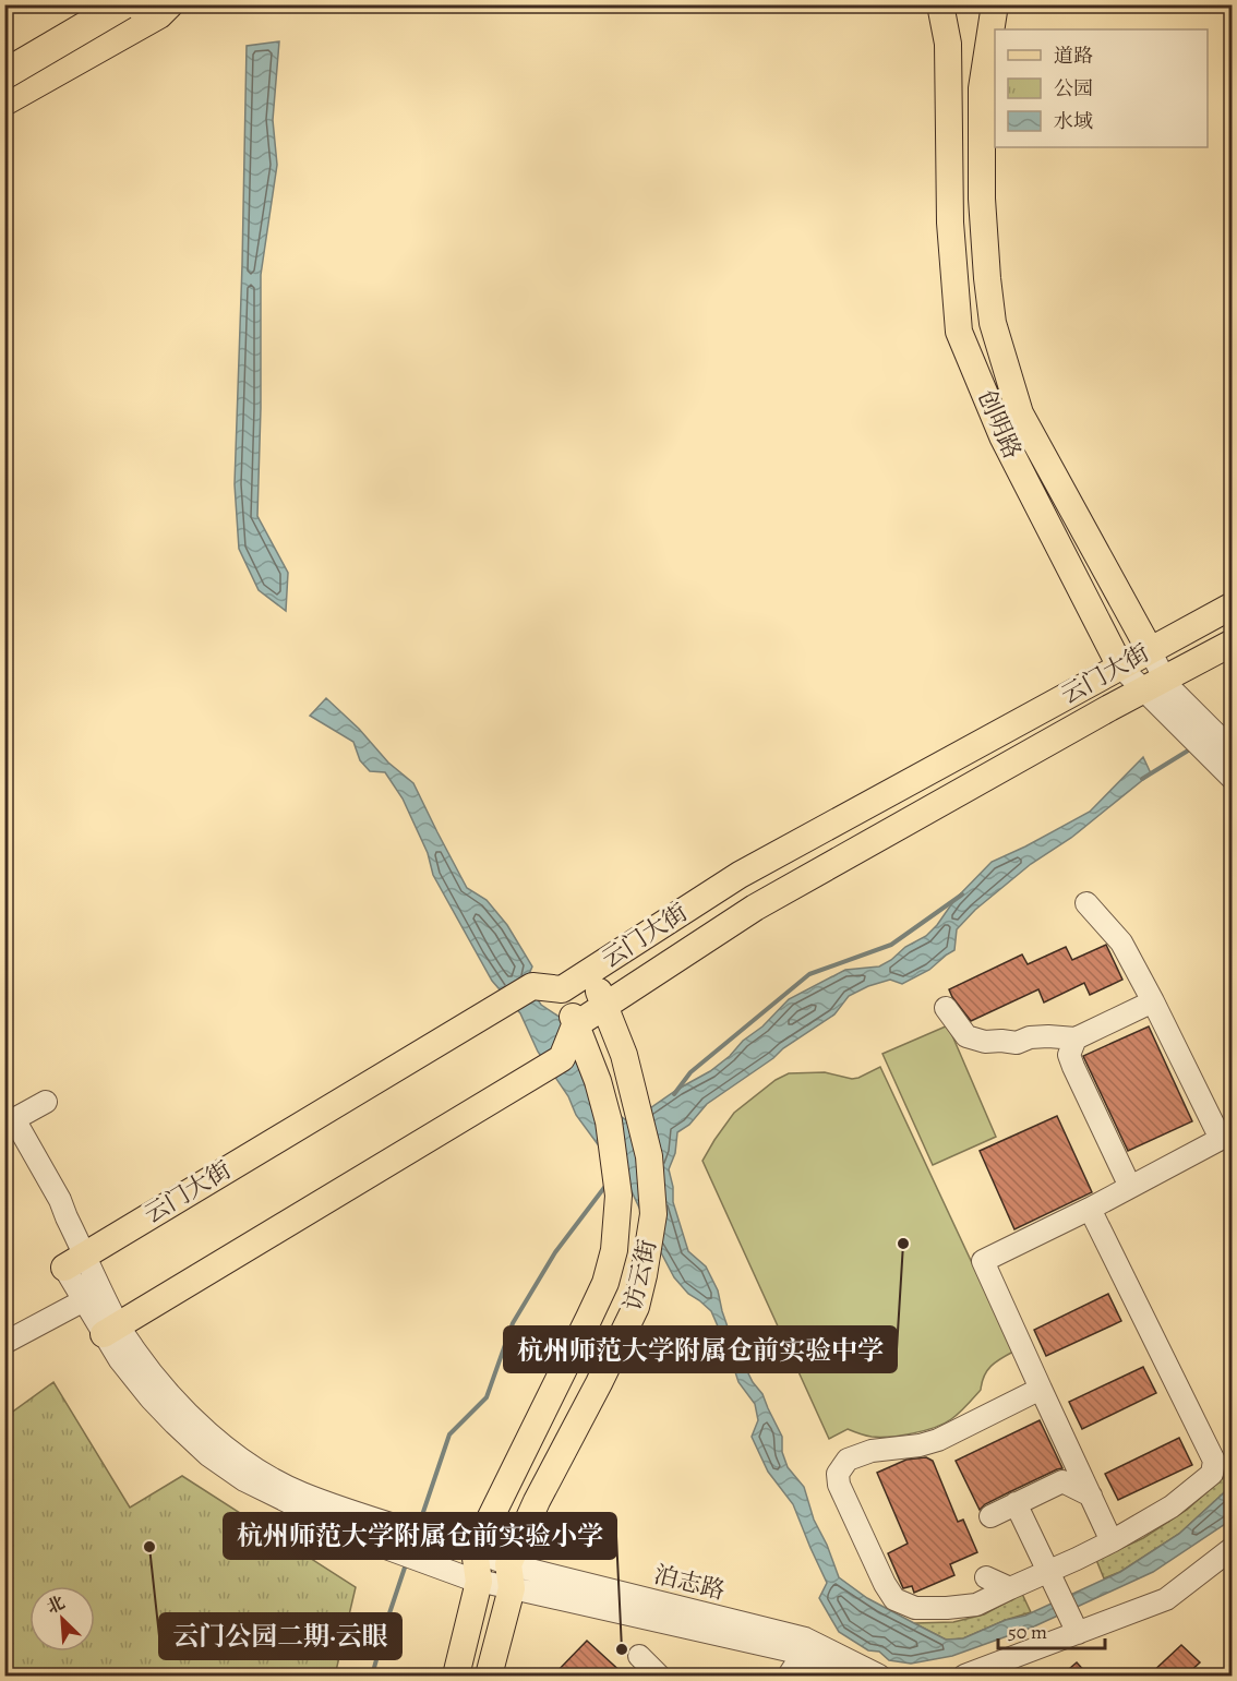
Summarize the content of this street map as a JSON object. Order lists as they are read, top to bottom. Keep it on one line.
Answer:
{"streets":{"main road":["创明路","云门大街","访云街"],"street":["泊志路"]},"crossings":[["创明路","云门大街"],["云门大街","访云街"],["访云街","泊志路"]],"places":["杭州师范大学附属仓前实验中学","云门公园二期·云眼","杭州师范大学附属仓前实验小学"],"legend":["道路","公园","水域"],"scale_bar":"50 m","north":"top left"}
